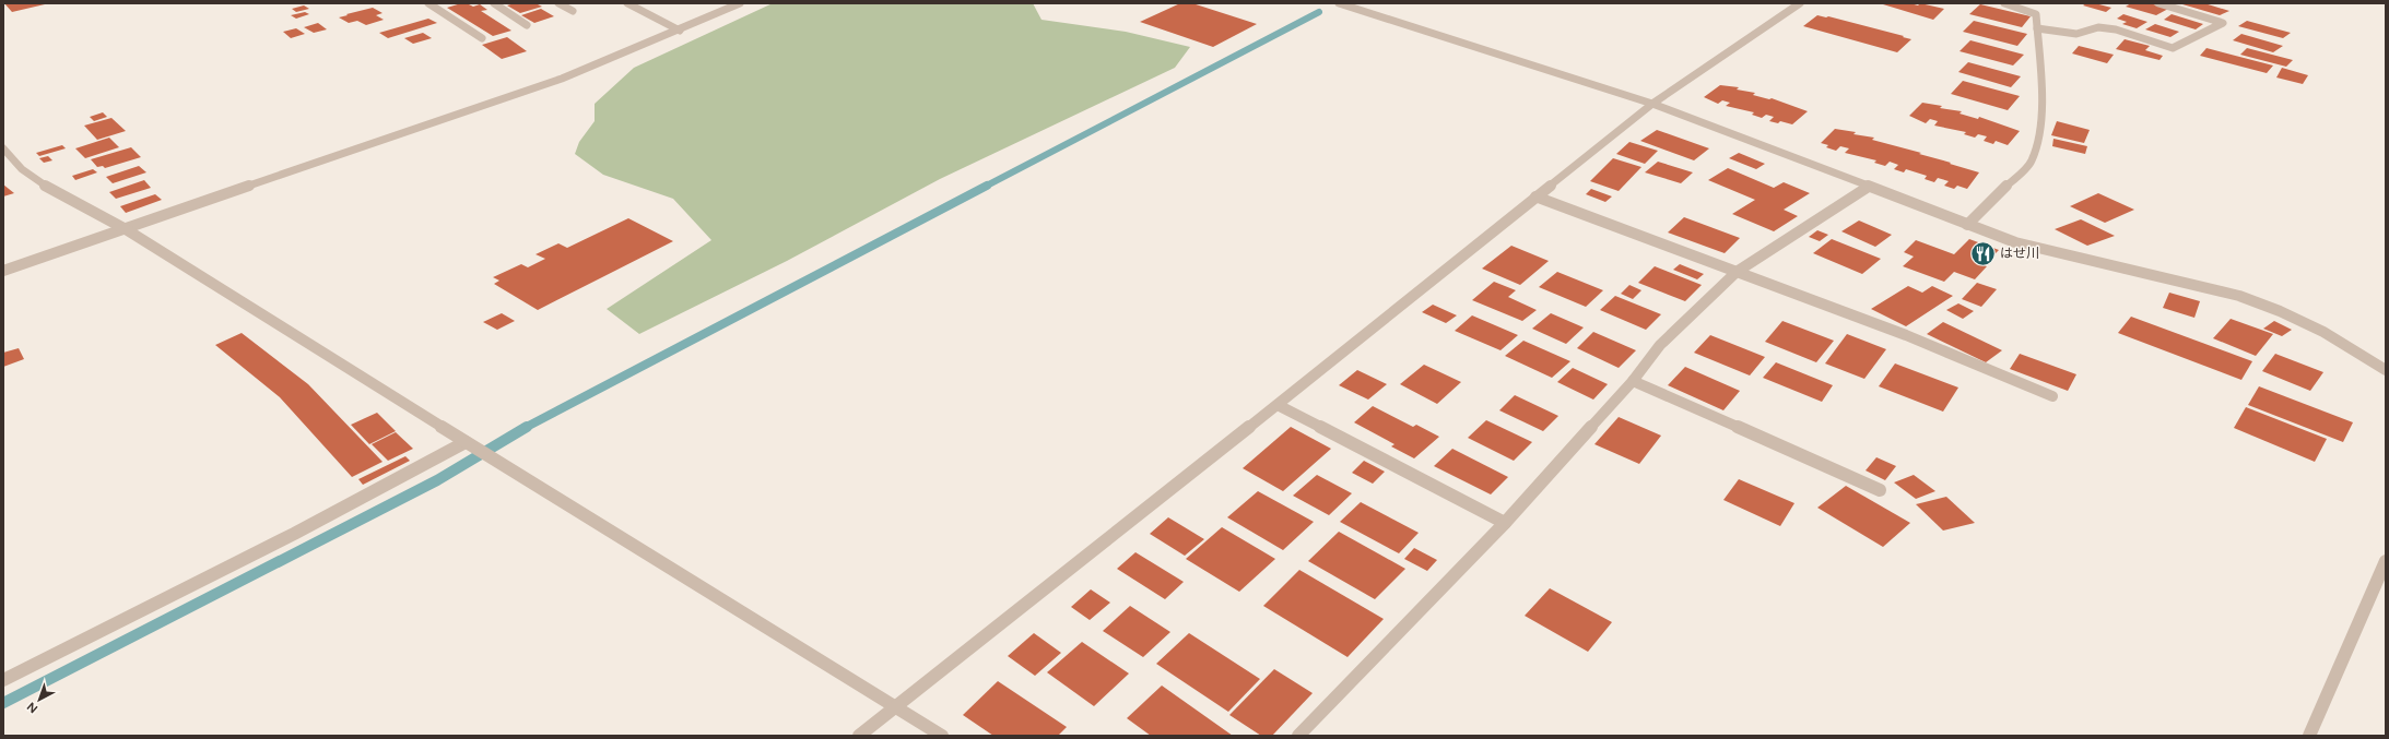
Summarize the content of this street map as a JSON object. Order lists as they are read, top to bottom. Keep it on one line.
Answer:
{"places":{"restaurant":["はせ川"]},"north":"bottom left"}
